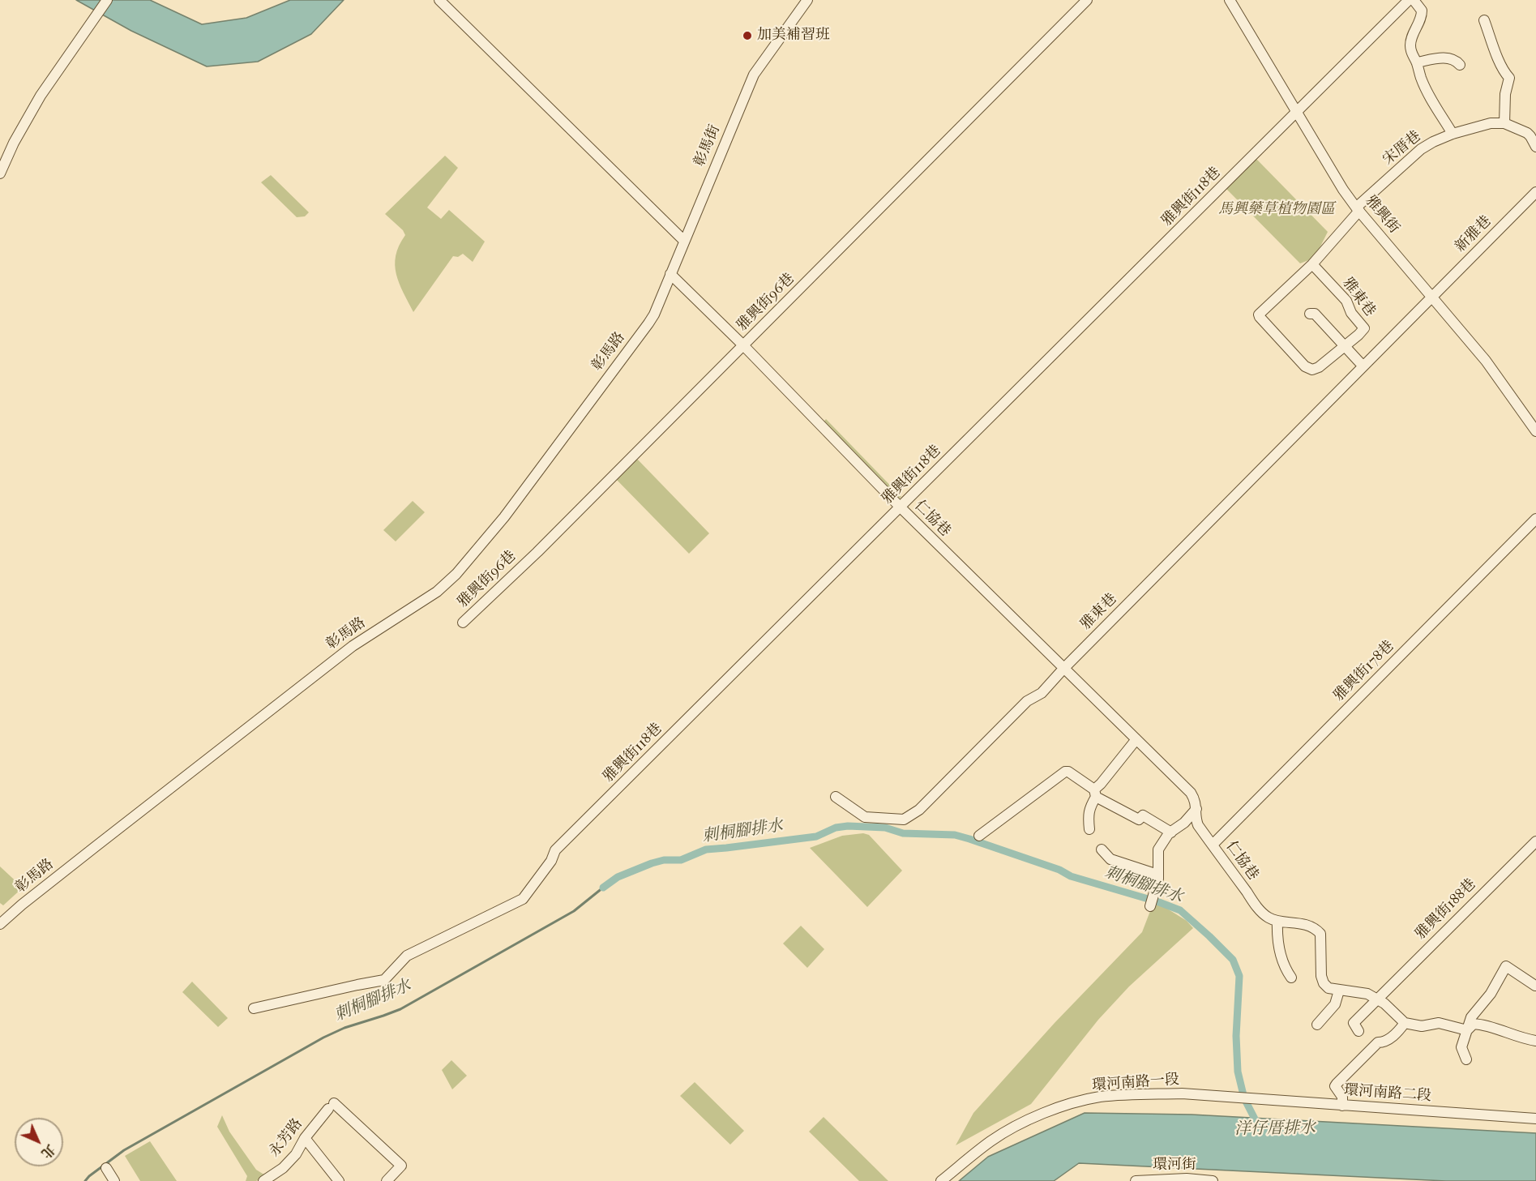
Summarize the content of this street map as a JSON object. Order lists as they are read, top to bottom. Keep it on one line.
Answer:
{"streets":{"street":["彰馬街","宋厝巷","雅興街118巷","雅興街","新雅巷","雅東巷","雅興街96巷","彰馬路","仁協巷","雅興街178巷","雅興街188巷","環河南路一段","環河南路二段","永芳路","環河街"]},"crossings":[["彰馬街","彰馬路"],["彰馬街","仁協巷"],["宋厝巷","雅興街"],["宋厝巷","雅東巷"],["雅興街118巷","雅興街"],["雅興街118巷","仁協巷"],["雅興街","新雅巷"],["雅興街","雅東巷"],["新雅巷","雅東巷"],["雅東巷","仁協巷"],["雅興街96巷","仁協巷"],["仁協巷","雅興街178巷"],["環河南路一段","環河南路二段"]],"water":["刺桐腳排水","洋仔厝排水"],"parks":["馬興藥草植物園區"],"places":["加美補習班"],"north":"bottom right"}
